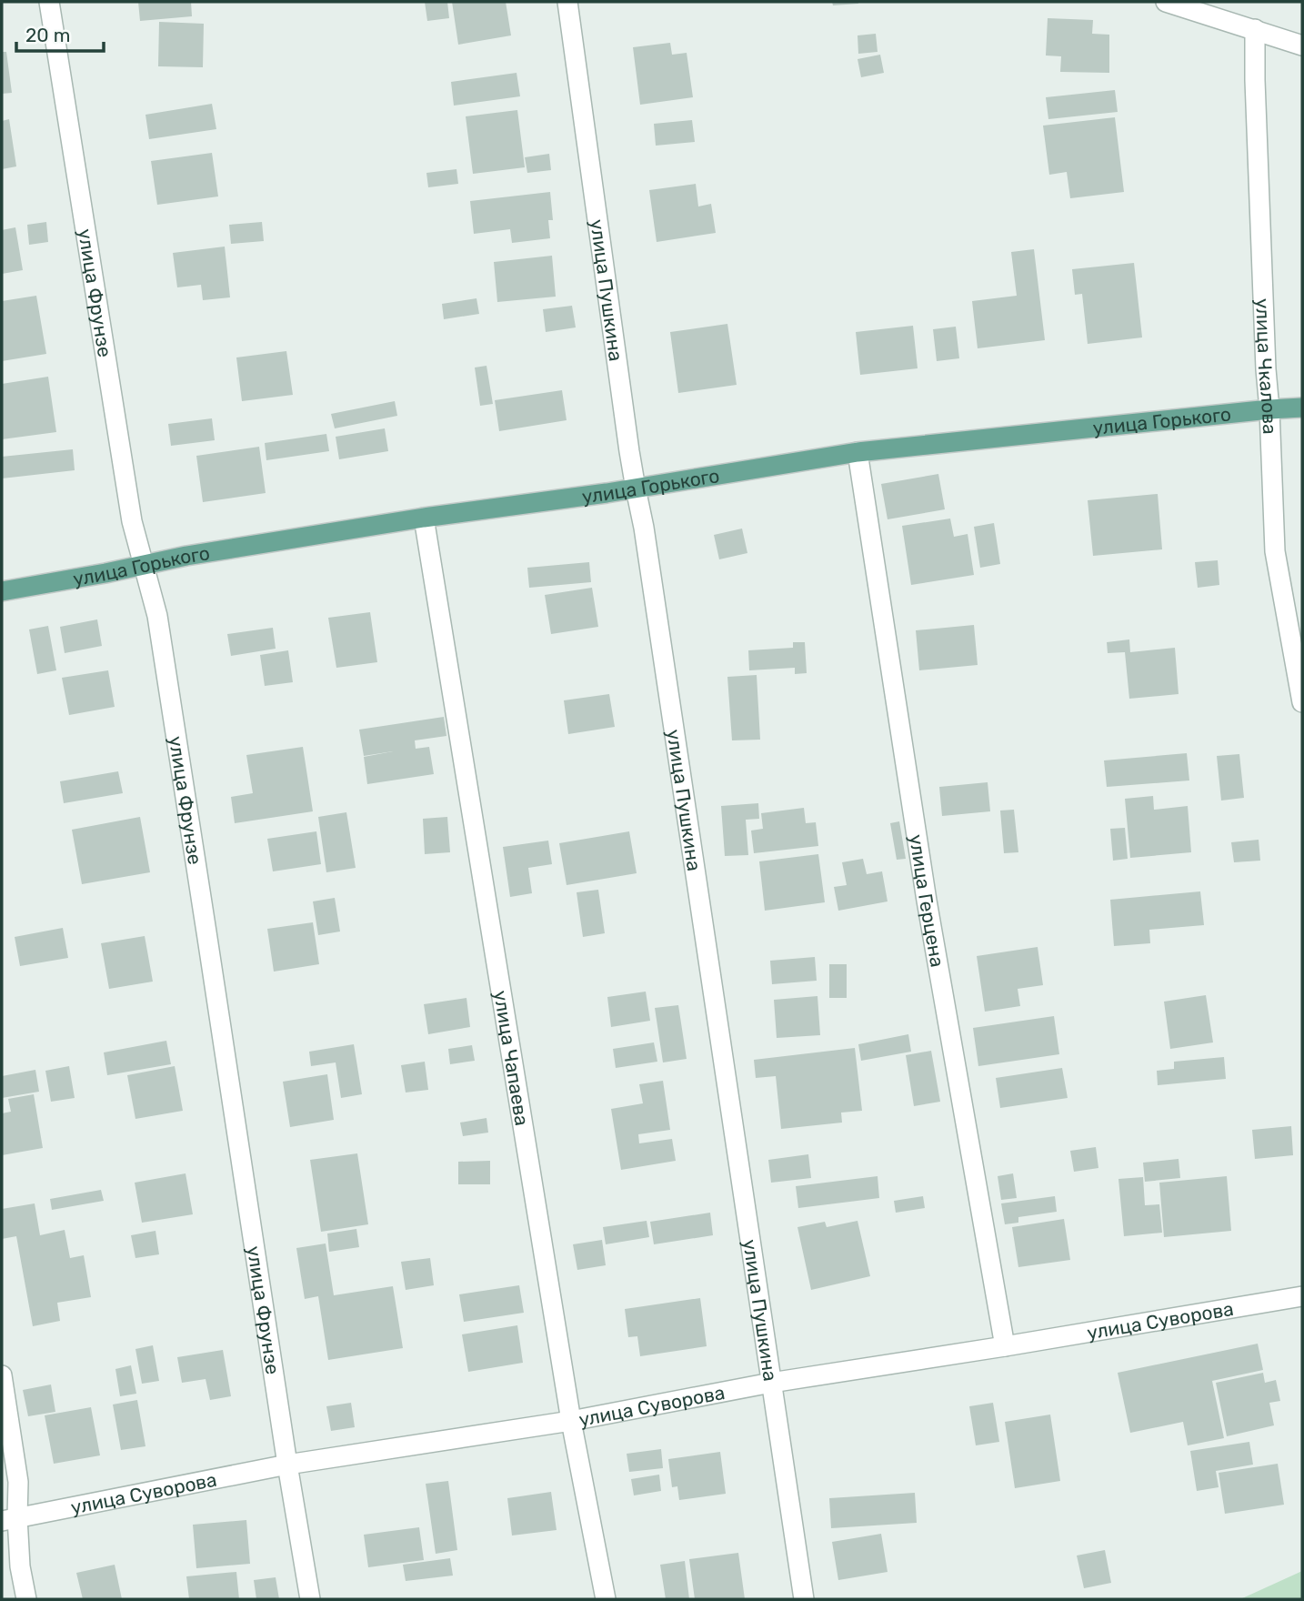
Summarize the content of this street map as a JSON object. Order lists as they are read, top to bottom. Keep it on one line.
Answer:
{"streets":{"main road":["улица Горького"],"street":["улица Пушкина","улица Фрунзе","улица Чкалова","улица Герцена","улица Чапаева","улица Суворова"]},"crossings":[["улица Пушкина","улица Горького"],["улица Пушкина","улица Суворова"],["улица Фрунзе","улица Горького"],["улица Фрунзе","улица Суворова"],["улица Чкалова","улица Горького"],["улица Горького","улица Герцена"],["улица Горького","улица Чапаева"],["улица Герцена","улица Суворова"],["улица Чапаева","улица Суворова"]],"scale_bar":"20 m"}
